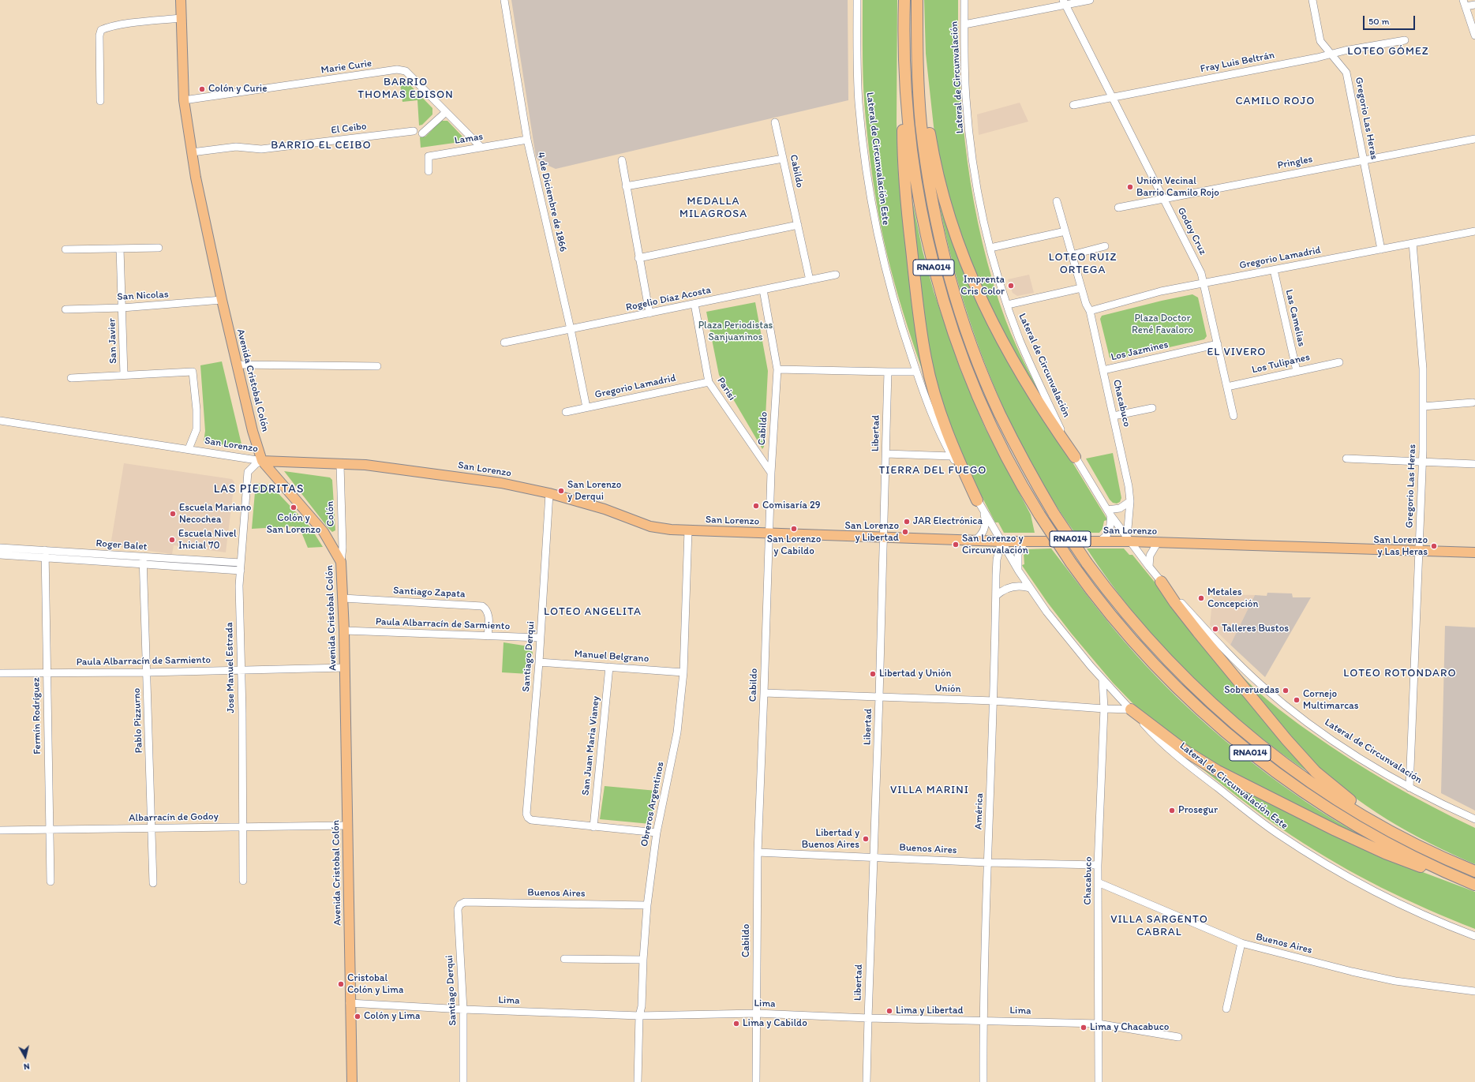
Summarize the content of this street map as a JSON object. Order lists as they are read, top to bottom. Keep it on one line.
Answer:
{"streets":{"highway":["RNA014"],"main road":["Avenida Cristobal Colón","San Lorenzo"],"street":["Fray Luis Beltrán","Marie Curie","Lateral de Circunvalación","Gregorio Las Heras","El Ceibo","Lamas","Lateral de Circunvalación Este","Pringles","Cabildo","4 de Diciembre de 1866","Godoy Cruz","Gregorio Lamadrid","San Nicolas","Rogelio Díaz Acosta","Las Camelias","San Javier","Los Jazmines","Los Tulipanes","Parisi","Chacabuco","Libertad","Colón","Roger Balet","Santiago Zapata","Paula Albarracín de Sarmiento","Santiago Derqui","Manuel Belgrano","Jose Manuel Estrada","Unión","Fermín Rodríguez","Pablo Pizzurno","San Juan Maria Vianey","Obreros Argentinos","América","Albarracín de Godoy","Buenos Aires","Lima"]},"crossings":[["Fray Luis Beltrán","Gregorio Las Heras"],["Fray Luis Beltrán","Godoy Cruz"],["Marie Curie","Lamas"],["Marie Curie","Avenida Cristobal Colón"],["Lateral de Circunvalación","Gregorio Las Heras"],["Lateral de Circunvalación","Chacabuco"],["Lateral de Circunvalación","San Lorenzo"],["Gregorio Las Heras","Pringles"],["Gregorio Las Heras","Gregorio Lamadrid"],["Gregorio Las Heras","San Lorenzo"],["El Ceibo","Avenida Cristobal Colón"],["Lamas","4 de Diciembre de 1866"],["Lateral de Circunvalación Este","Chacabuco"],["Lateral de Circunvalación Este","San Lorenzo"],["Lateral de Circunvalación Este","Unión"],["Lateral de Circunvalación Este","América"],["Pringles","Godoy Cruz"],["Cabildo","Rogelio Díaz Acosta"],["Cabildo","Parisi"],["Cabildo","San Lorenzo"],["Cabildo","Unión"],["Cabildo","Buenos Aires"],["Cabildo","Lima"],["4 de Diciembre de 1866","Gregorio Lamadrid"],["4 de Diciembre de 1866","Rogelio Díaz Acosta"],["Godoy Cruz","Gregorio Lamadrid"],["Godoy Cruz","Los Jazmines"],["Godoy Cruz","Los Tulipanes"],["Gregorio Lamadrid","Las Camelias"],["Gregorio Lamadrid","Parisi"],["Gregorio Lamadrid","Chacabuco"],["San Nicolas","San Javier"],["San Nicolas","Avenida Cristobal Colón"],["Rogelio Díaz Acosta","Parisi"],["Las Camelias","Los Tulipanes"],["Los Jazmines","Chacabuco"],["Avenida Cristobal Colón","San Lorenzo"],["Avenida Cristobal Colón","Colón"],["Avenida Cristobal Colón","Santiago Zapata"],["Avenida Cristobal Colón","Paula Albarracín de Sarmiento"],["Avenida Cristobal Colón","Jose Manuel Estrada"],["Avenida Cristobal Colón","Albarracín de Godoy"],["Avenida Cristobal Colón","Lima"],["Chacabuco","San Lorenzo"],["Chacabuco","Unión"],["Chacabuco","Buenos Aires"],["Chacabuco","Lima"],["Libertad","San Lorenzo"],["Libertad","Unión"],["Libertad","Buenos Aires"],["Libertad","Lima"],["San Lorenzo","Colón"],["San Lorenzo","Santiago Derqui"],["San Lorenzo","Jose Manuel Estrada"],["San Lorenzo","Obreros Argentinos"],["San Lorenzo","América"],["Roger Balet","Jose Manuel Estrada"],["Roger Balet","Fermín Rodríguez"],["Roger Balet","Pablo Pizzurno"],["Santiago Zapata","Paula Albarracín de Sarmiento"],["Paula Albarracín de Sarmiento","Santiago Derqui"],["Paula Albarracín de Sarmiento","Jose Manuel Estrada"],["Paula Albarracín de Sarmiento","Fermín Rodríguez"],["Paula Albarracín de Sarmiento","Pablo Pizzurno"],["Santiago Derqui","Manuel Belgrano"],["Santiago Derqui","San Juan Maria Vianey"],["Santiago Derqui","Buenos Aires"],["Santiago Derqui","Lima"],["Manuel Belgrano","San Juan Maria Vianey"],["Manuel Belgrano","Obreros Argentinos"],["Jose Manuel Estrada","Albarracín de Godoy"],["Unión","América"],["Fermín Rodríguez","Albarracín de Godoy"],["Pablo Pizzurno","Albarracín de Godoy"],["Obreros Argentinos","Buenos Aires"],["Obreros Argentinos","Lima"],["América","Buenos Aires"],["América","Lima"]],"districts":["LOTEO GÓMEZ","BARRIO THOMAS EDISON","CAMILO ROJO","BARRIO EL CEIBO","MEDALLA MILAGROSA","LOTEO RUIZ ORTEGA","EL VIVERO","TIERRA DEL FUEGO","LAS PIEDRITAS","LOTEO ANGELITA","LOTEO ROTONDARO","VILLA MARINI","VILLA SARGENTO CABRAL"],"parks":["Plaza Doctor René Favaloro","Plaza Periodistas Sanjuaninos"],"places":["Colón y Curie","Unión Vecinal Barrio Camilo Rojo","Imprenta Cris Color","San Lorenzo y Derqui","Comisaría 29","Colón y San Lorenzo","Escuela Mariano Necochea","JAR Electrónica","San Lorenzo y Cabildo","San Lorenzo y Libertad","Escuela Nivel Inicial 70","San Lorenzo y Circunvalación","San Lorenzo y Las Heras","Metales Concepción","Talleres Bustos","Libertad y Unión","Sobreruedas","Cornejo Multimarcas","Prosegur","Libertad y Buenos Aires","Cristobal Colón y Lima","Lima y Libertad","Colón y Lima","Lima y Cabildo","Lima y Chacabuco"],"scale_bar":"50 m","north":"bottom"}
